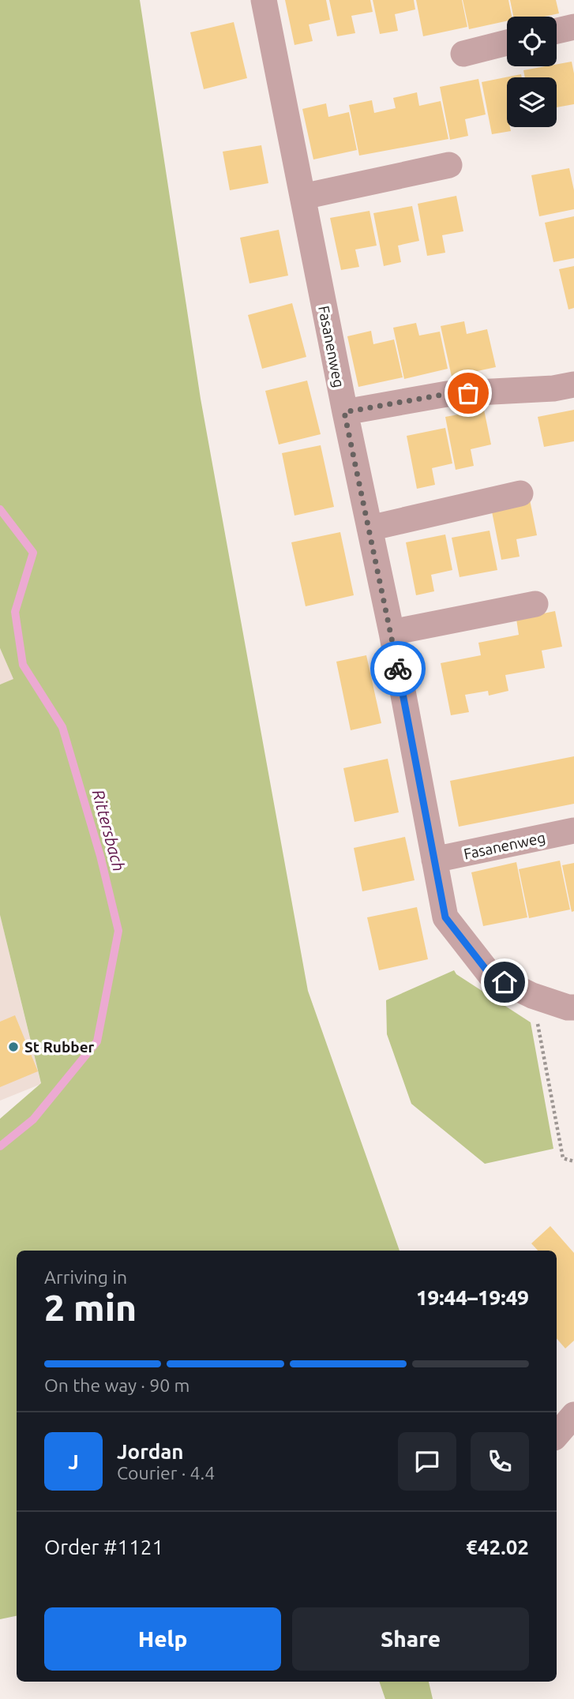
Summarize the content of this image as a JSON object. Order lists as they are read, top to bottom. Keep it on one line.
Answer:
{"streets":{"street":["Fasanenweg"]},"water":["Rittersbach"],"places":["St Rubber"],"page":{"heading":["2 min","Arriving in","19:44–19:49"],"panel":["Jordan","Courier · 4.4","Order #1121","€42.02"],"bar":"On the way · 90 m","round":"J","buttons":["Help","Share"]}}
